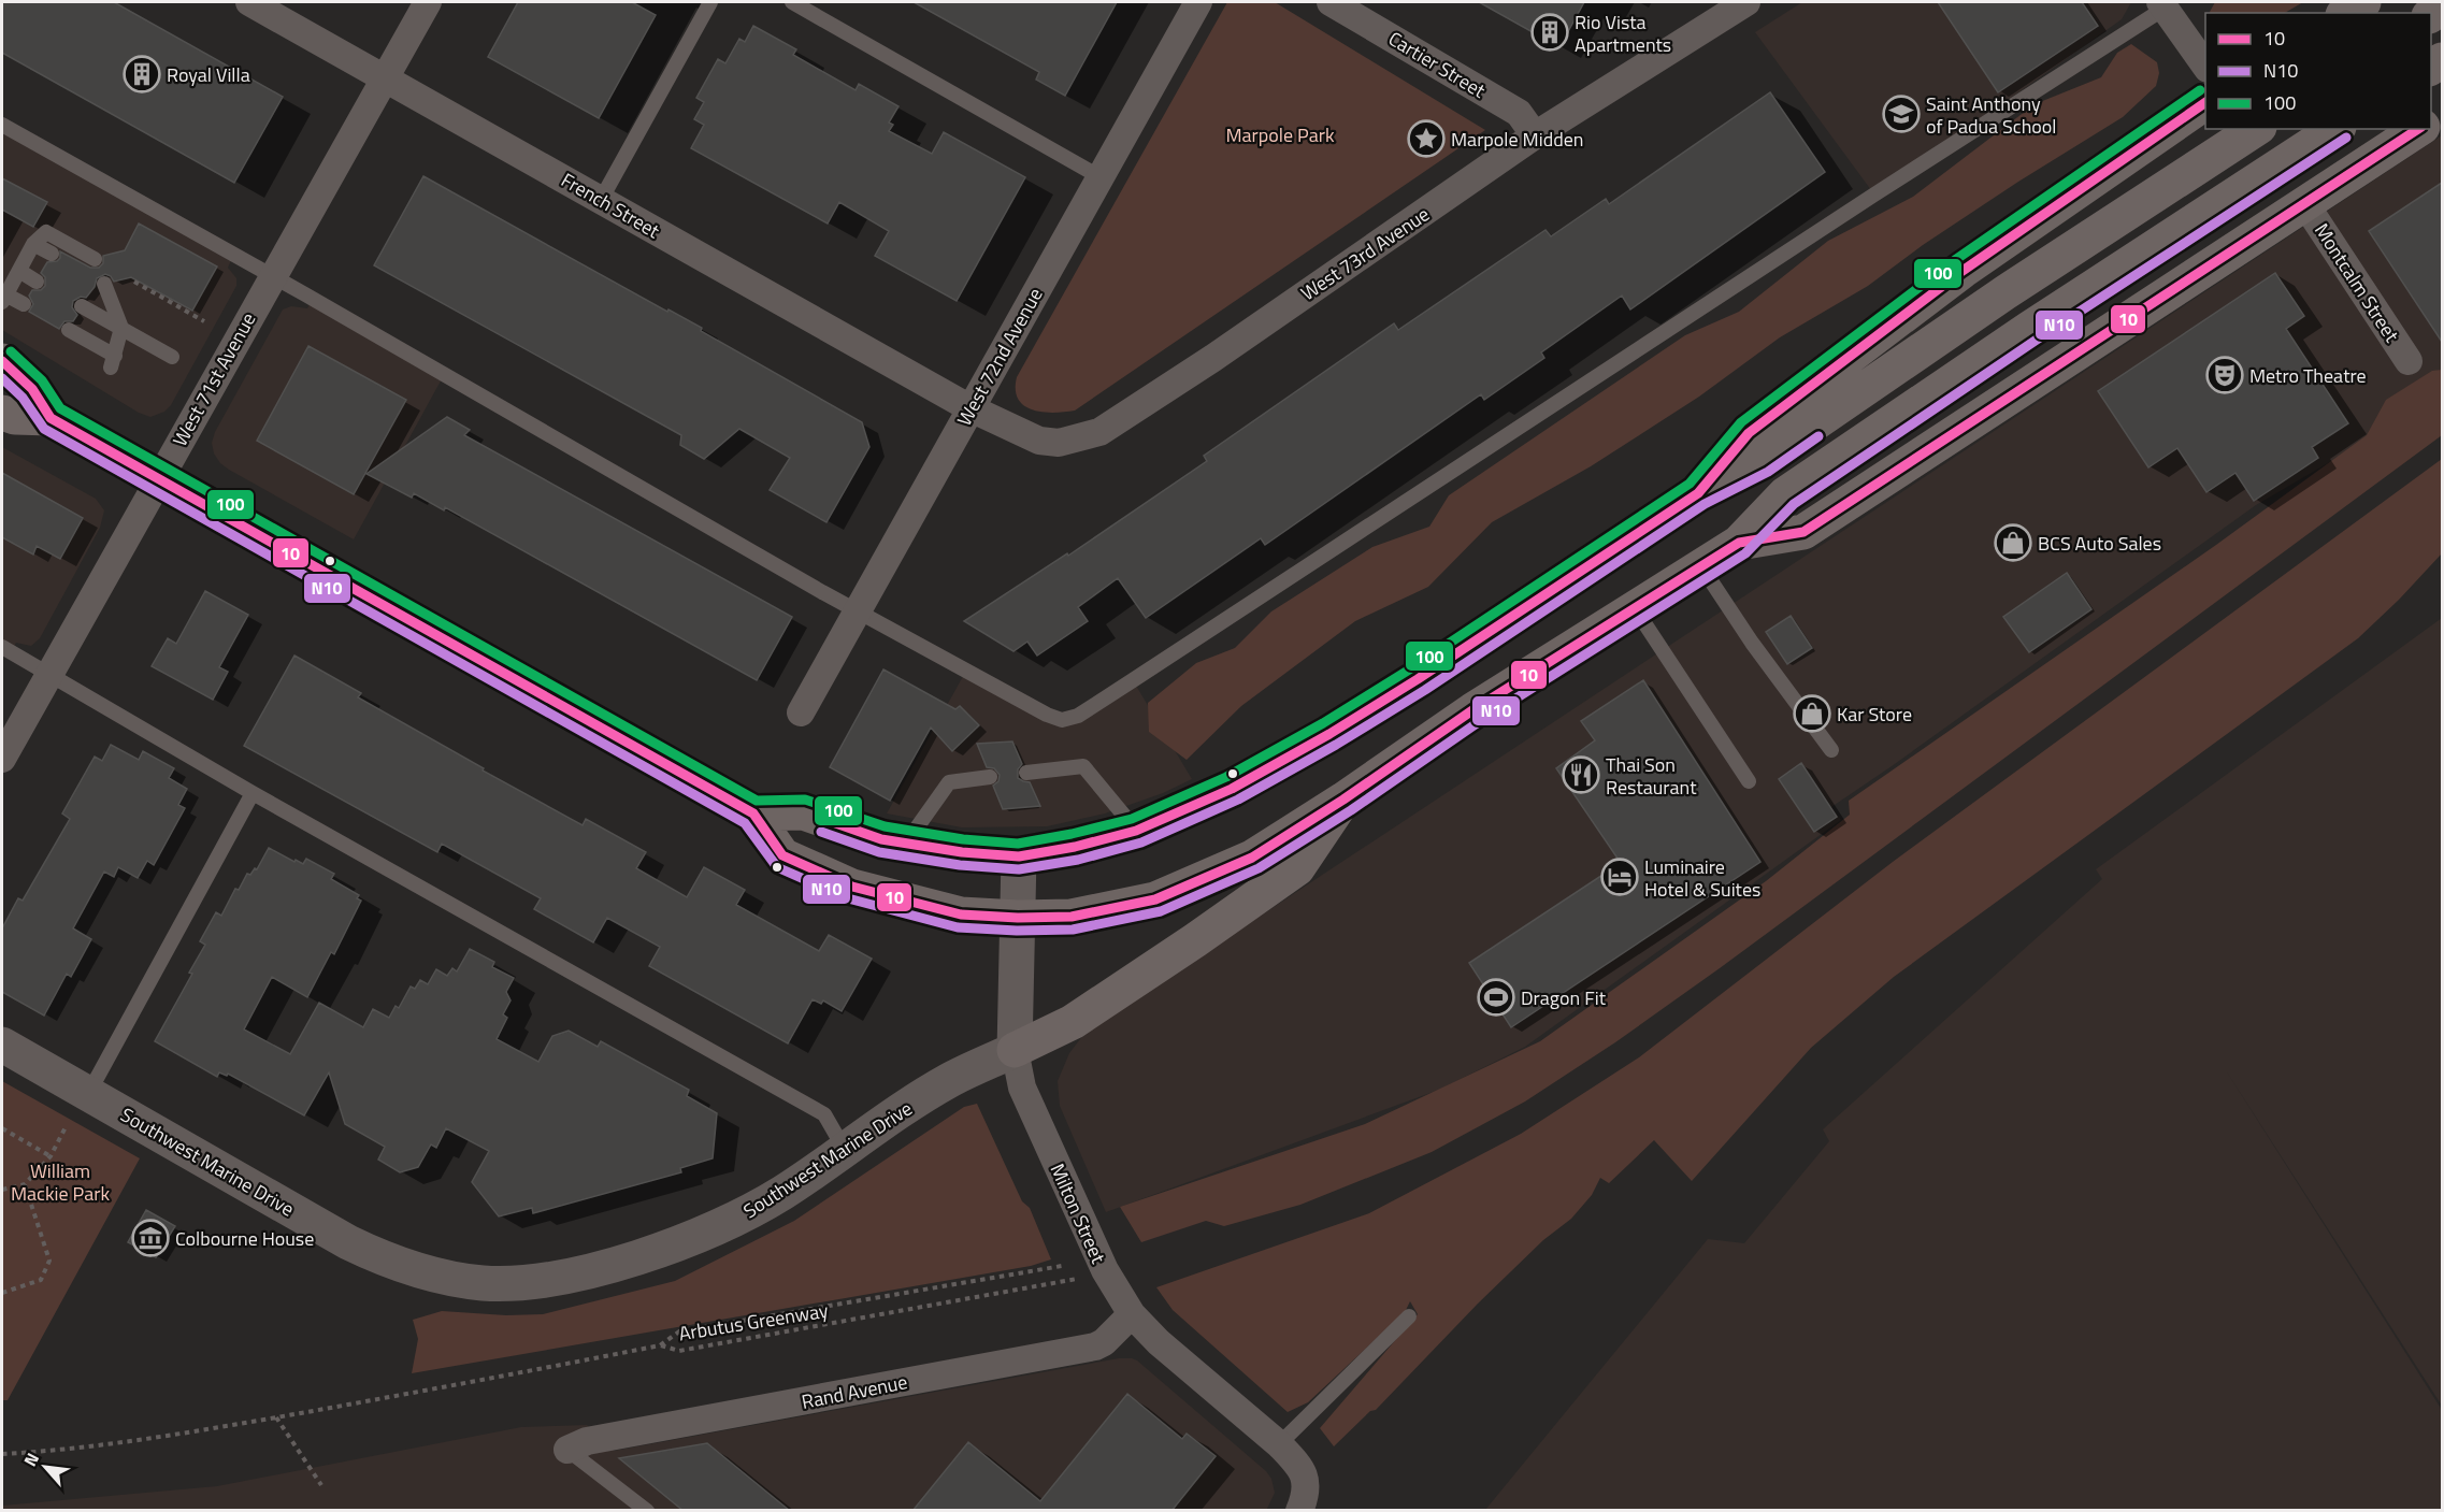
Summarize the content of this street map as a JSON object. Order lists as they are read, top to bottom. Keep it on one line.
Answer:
{"streets":{"street":["Cartier Street","French Street","West 73rd Avenue","Montcalm Street","West 72nd Avenue","West 71st Avenue","Southwest Marine Drive","Milton Street","Rand Avenue"],"path":["Arbutus Greenway"]},"crossings":[["Cartier Street","West 73rd Avenue"],["French Street","West 73rd Avenue"],["French Street","West 72nd Avenue"],["French Street","West 71st Avenue"],["West 73rd Avenue","West 72nd Avenue"],["Southwest Marine Drive","Milton Street"],["Milton Street","Rand Avenue"]],"parks":["Marpole Park","William Mackie Park"],"places":{"building":["Rio Vista Apartments","Royal Villa"],"school or university":["Saint Anthony of Padua School"],"place":["Marpole Midden"],"theatre":["Metro Theatre"],"shop":["BCS Auto Sales","Kar Store"],"restaurant":["Thai Son Restaurant"],"hotel":["Luminaire Hotel & Suites"],"sports":["Dragon Fit"],"museum":["Colbourne House"]},"lines":["transit line 100","transit line 10","transit line N10"],"legend":["10","N10","100"],"north":"top left"}
